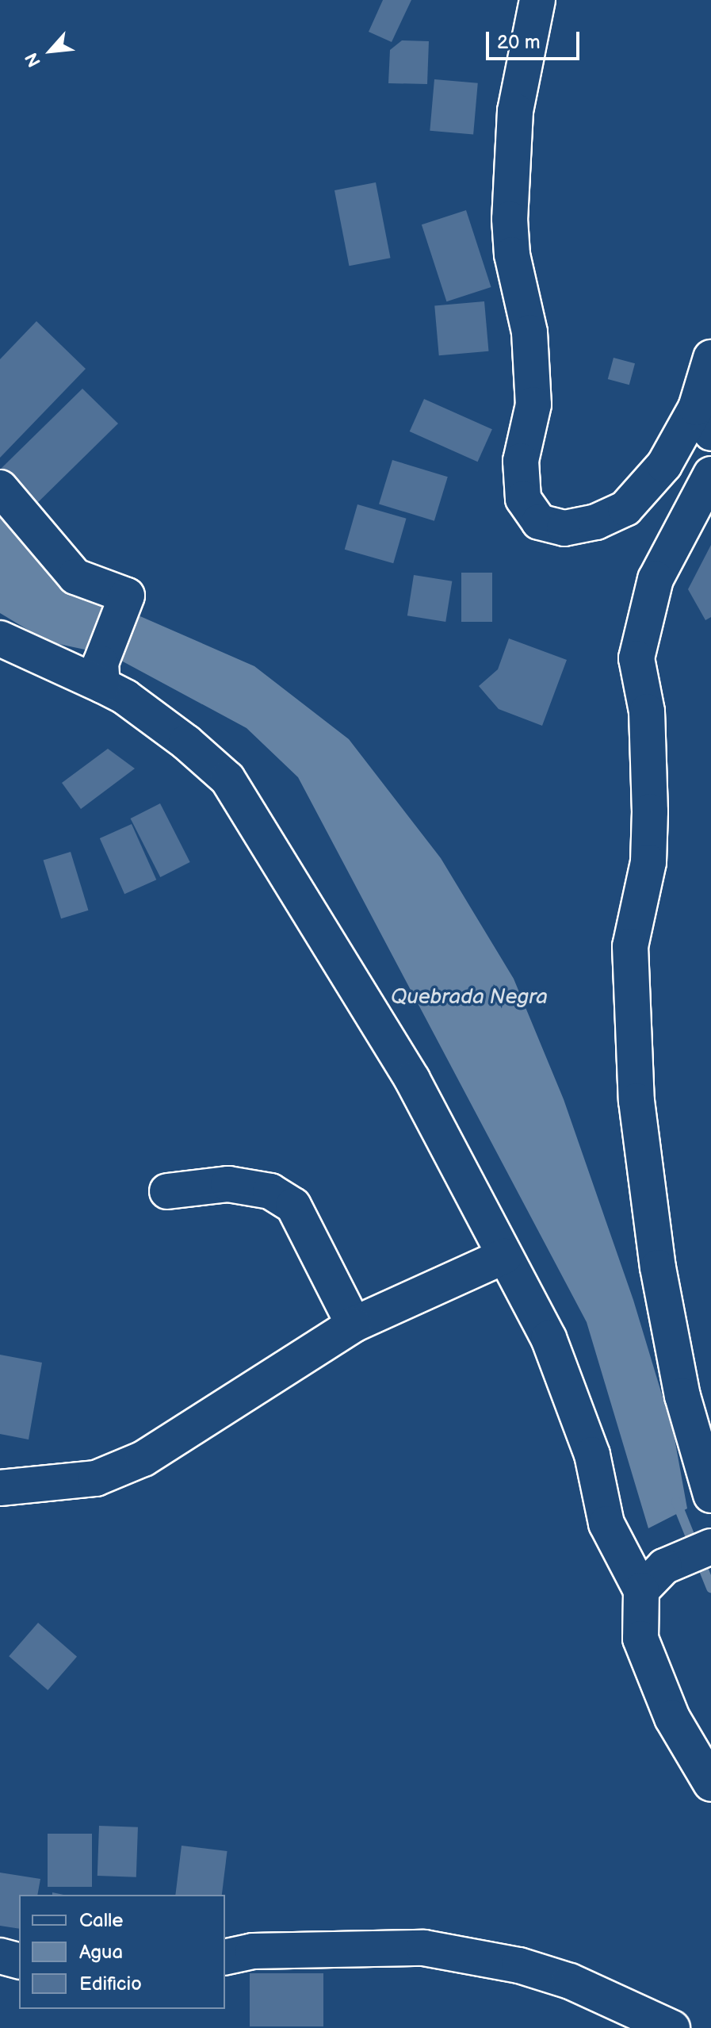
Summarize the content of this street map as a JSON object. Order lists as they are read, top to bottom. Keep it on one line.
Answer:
{"water":["Quebrada Negra"],"legend":["Calle","Agua","Edificio"],"scale_bar":"20 m","north":"bottom left"}
